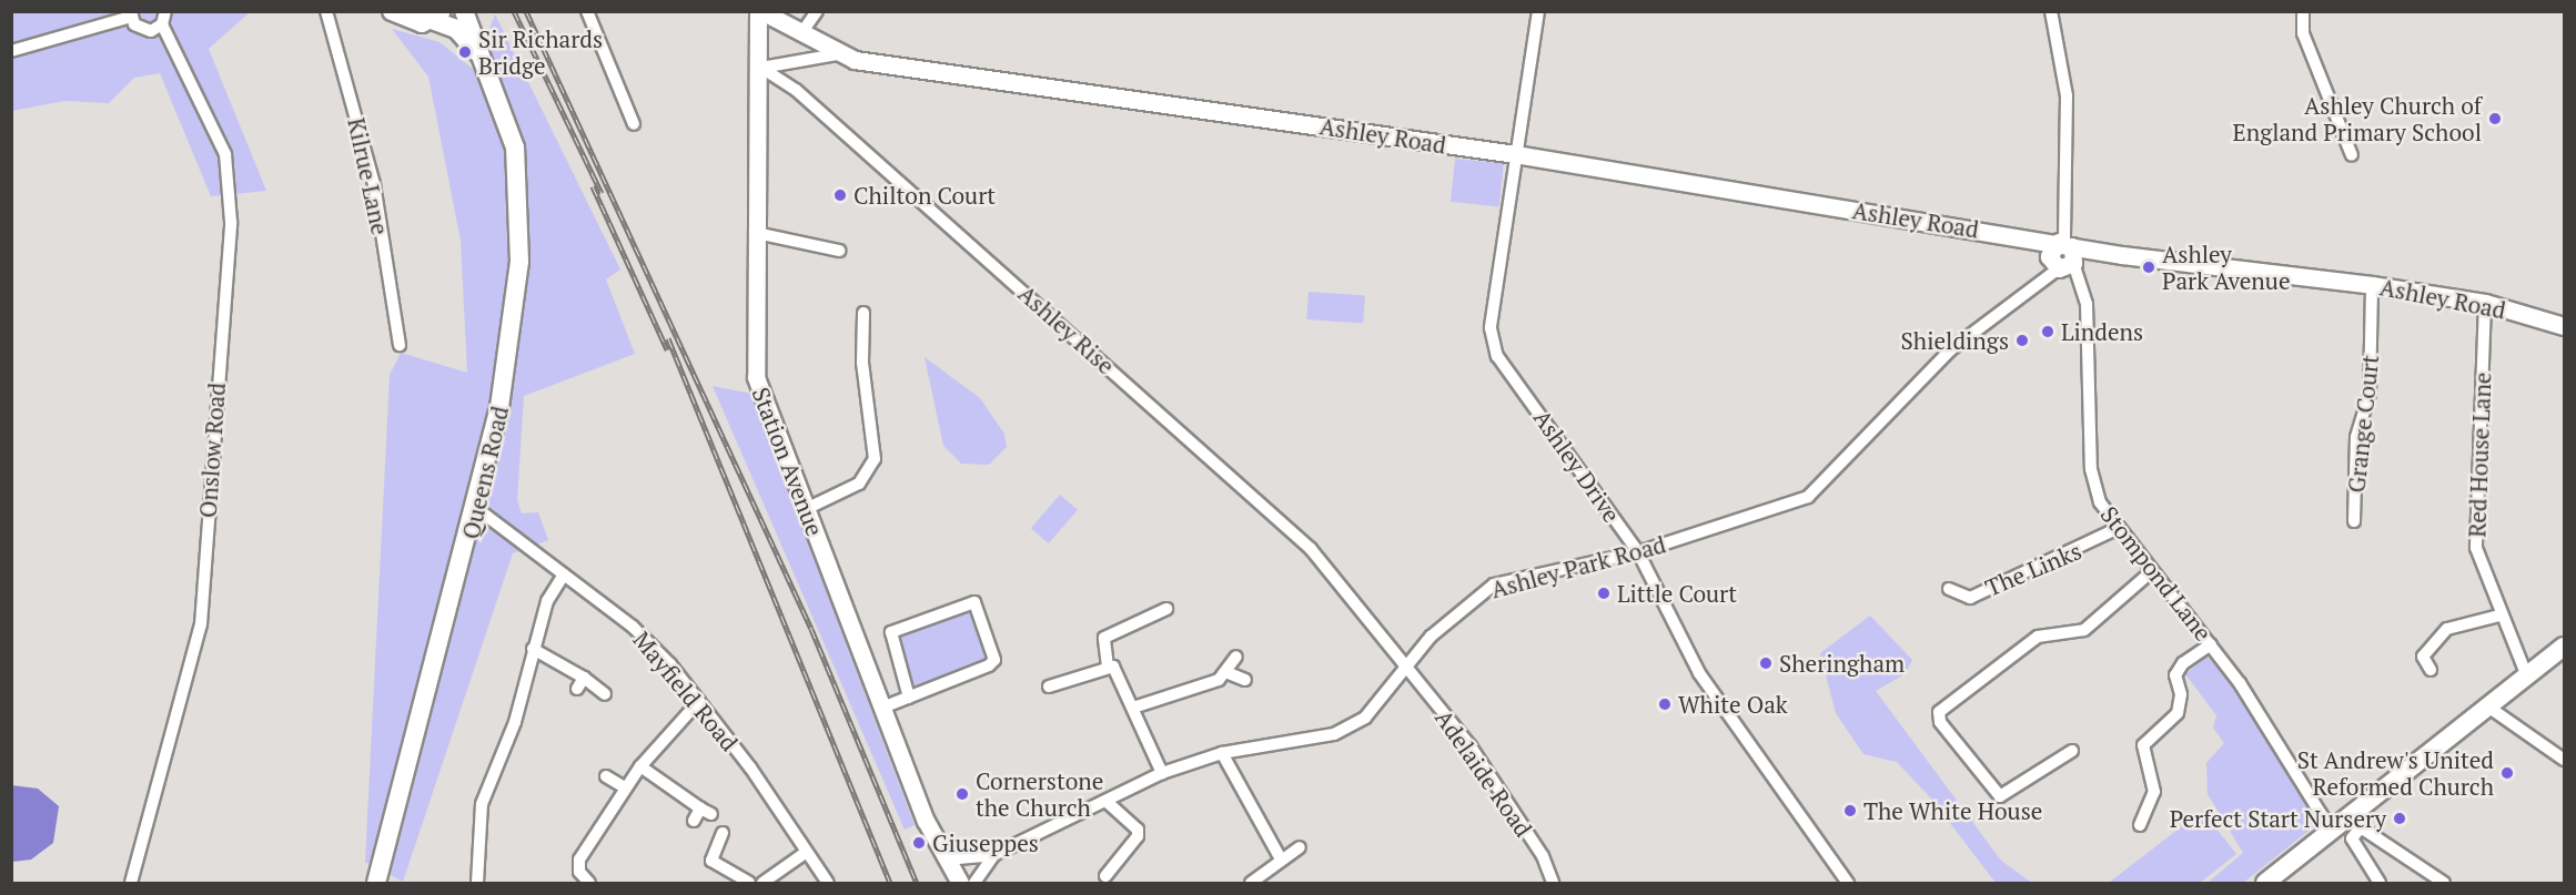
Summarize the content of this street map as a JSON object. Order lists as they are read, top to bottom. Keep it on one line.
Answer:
{"streets":{"main road":["Ashley Road","Station Avenue","Queens Road"],"street":["Kilrue Lane","Ashley Rise","Grange Court","Onslow Road","Red House Lane","Ashley Drive","Ashley Park Road","The Links","Stompond Lane","Mayfield Road","Adelaide Road"]},"crossings":[["Ashley Road","Grange Court"],["Ashley Road","Red House Lane"],["Ashley Road","Station Avenue"],["Ashley Road","Ashley Drive"],["Ashley Road","Ashley Park Road"],["Ashley Road","Stompond Lane"],["Ashley Rise","Station Avenue"],["Ashley Rise","Ashley Park Road"],["Ashley Rise","Adelaide Road"],["Station Avenue","Ashley Park Road"],["Ashley Drive","Ashley Park Road"],["Queens Road","Mayfield Road"],["Ashley Park Road","Stompond Lane"],["Ashley Park Road","Adelaide Road"],["The Links","Stompond Lane"]],"places":["Sir Richards Bridge","Ashley Church of England Primary School","Chilton Court","Ashley Park Avenue","Lindens","Shieldings","Little Court","Sheringham","White Oak","St Andrew's United Reformed Church","Cornerstone the Church","The White House","Perfect Start Nursery","Giuseppes"]}
